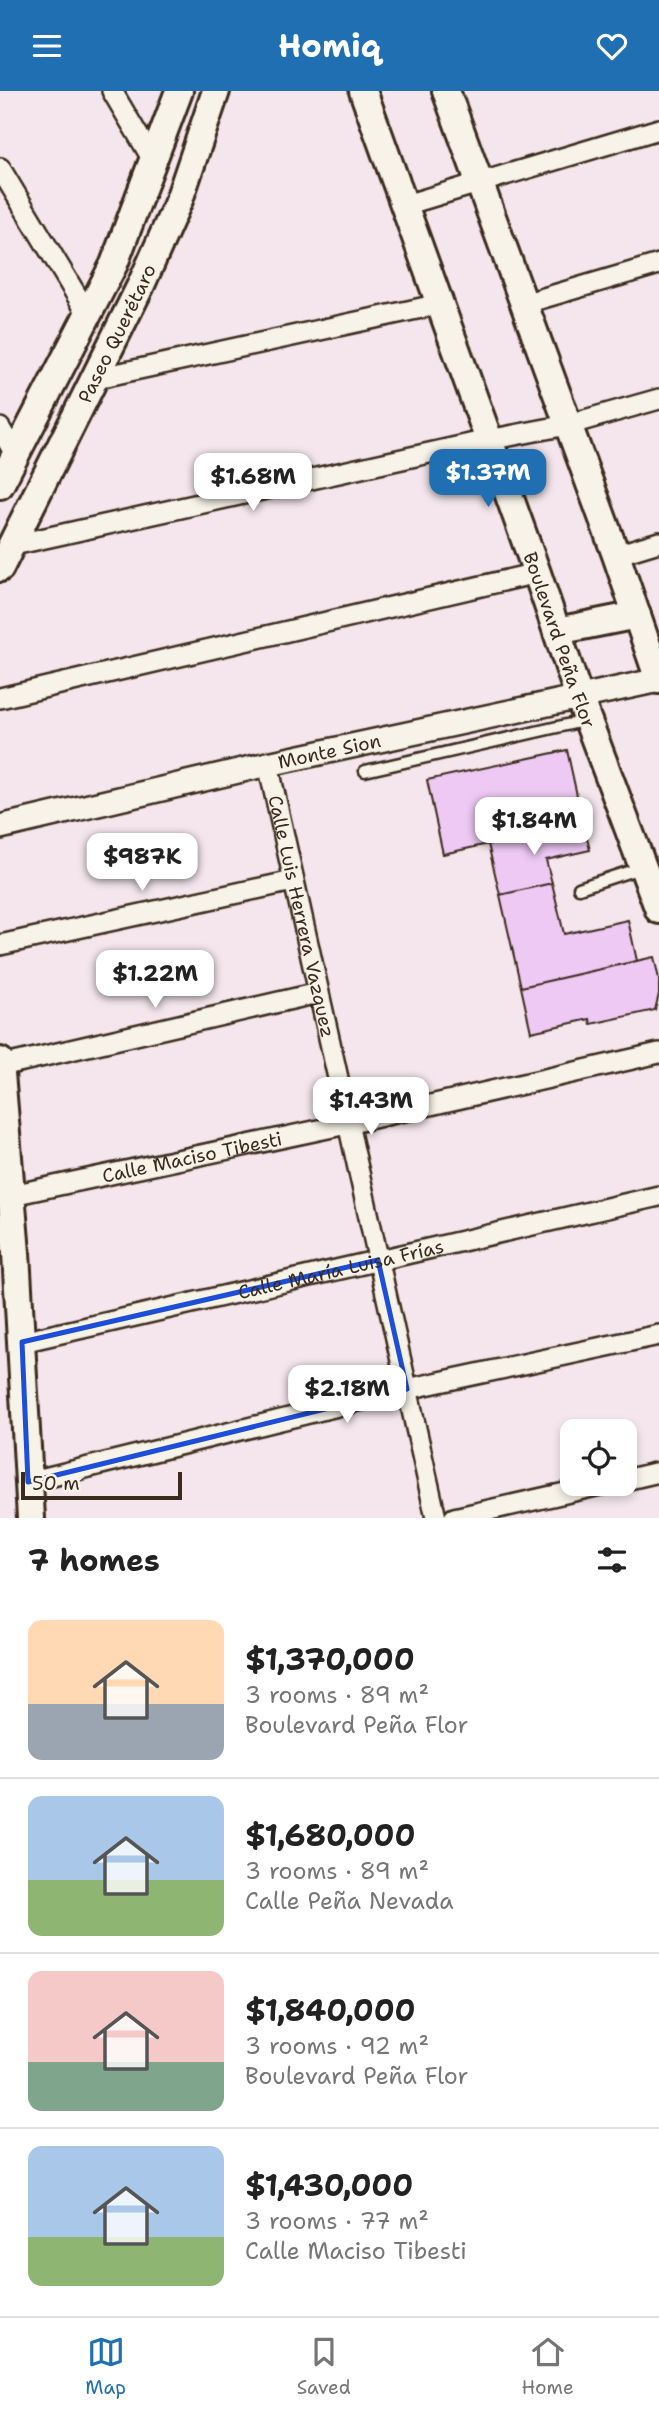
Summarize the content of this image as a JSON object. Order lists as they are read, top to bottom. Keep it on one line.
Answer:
{"streets":{"main road":["Paseo Querétaro","Boulevard Peña Flor"],"street":["Monte Sion","Calle Luis Herrera Vazquez","Calle Maciso Tibesti","Calle María Luisa Frías"]},"crossings":[["Boulevard Peña Flor","Monte Sion"],["Monte Sion","Calle Luis Herrera Vazquez"],["Calle Luis Herrera Vazquez","Calle Maciso Tibesti"],["Calle Luis Herrera Vazquez","Calle María Luisa Frías"]],"scale_bar":"50 m","page":{"header":"Homiq","price":["$1.37M","$1.68M","$1.84M","$987K","$1.22M","$1.43M","$2.18M"],"scale":"50 m","heading":"7 homes","list":[{"name":"$1,370,000","note":"3 rooms · 89 m² · Boulevard Peña Flor"},{"name":"$1,680,000","note":"3 rooms · 89 m² · Calle Peña Nevada"},{"name":"$1,840,000","note":"3 rooms · 92 m² · Boulevard Peña Flor"},{"name":"$1,430,000","note":"3 rooms · 77 m² · Calle Maciso Tibesti"}],"tabs":["Map","Saved","Home"]}}
